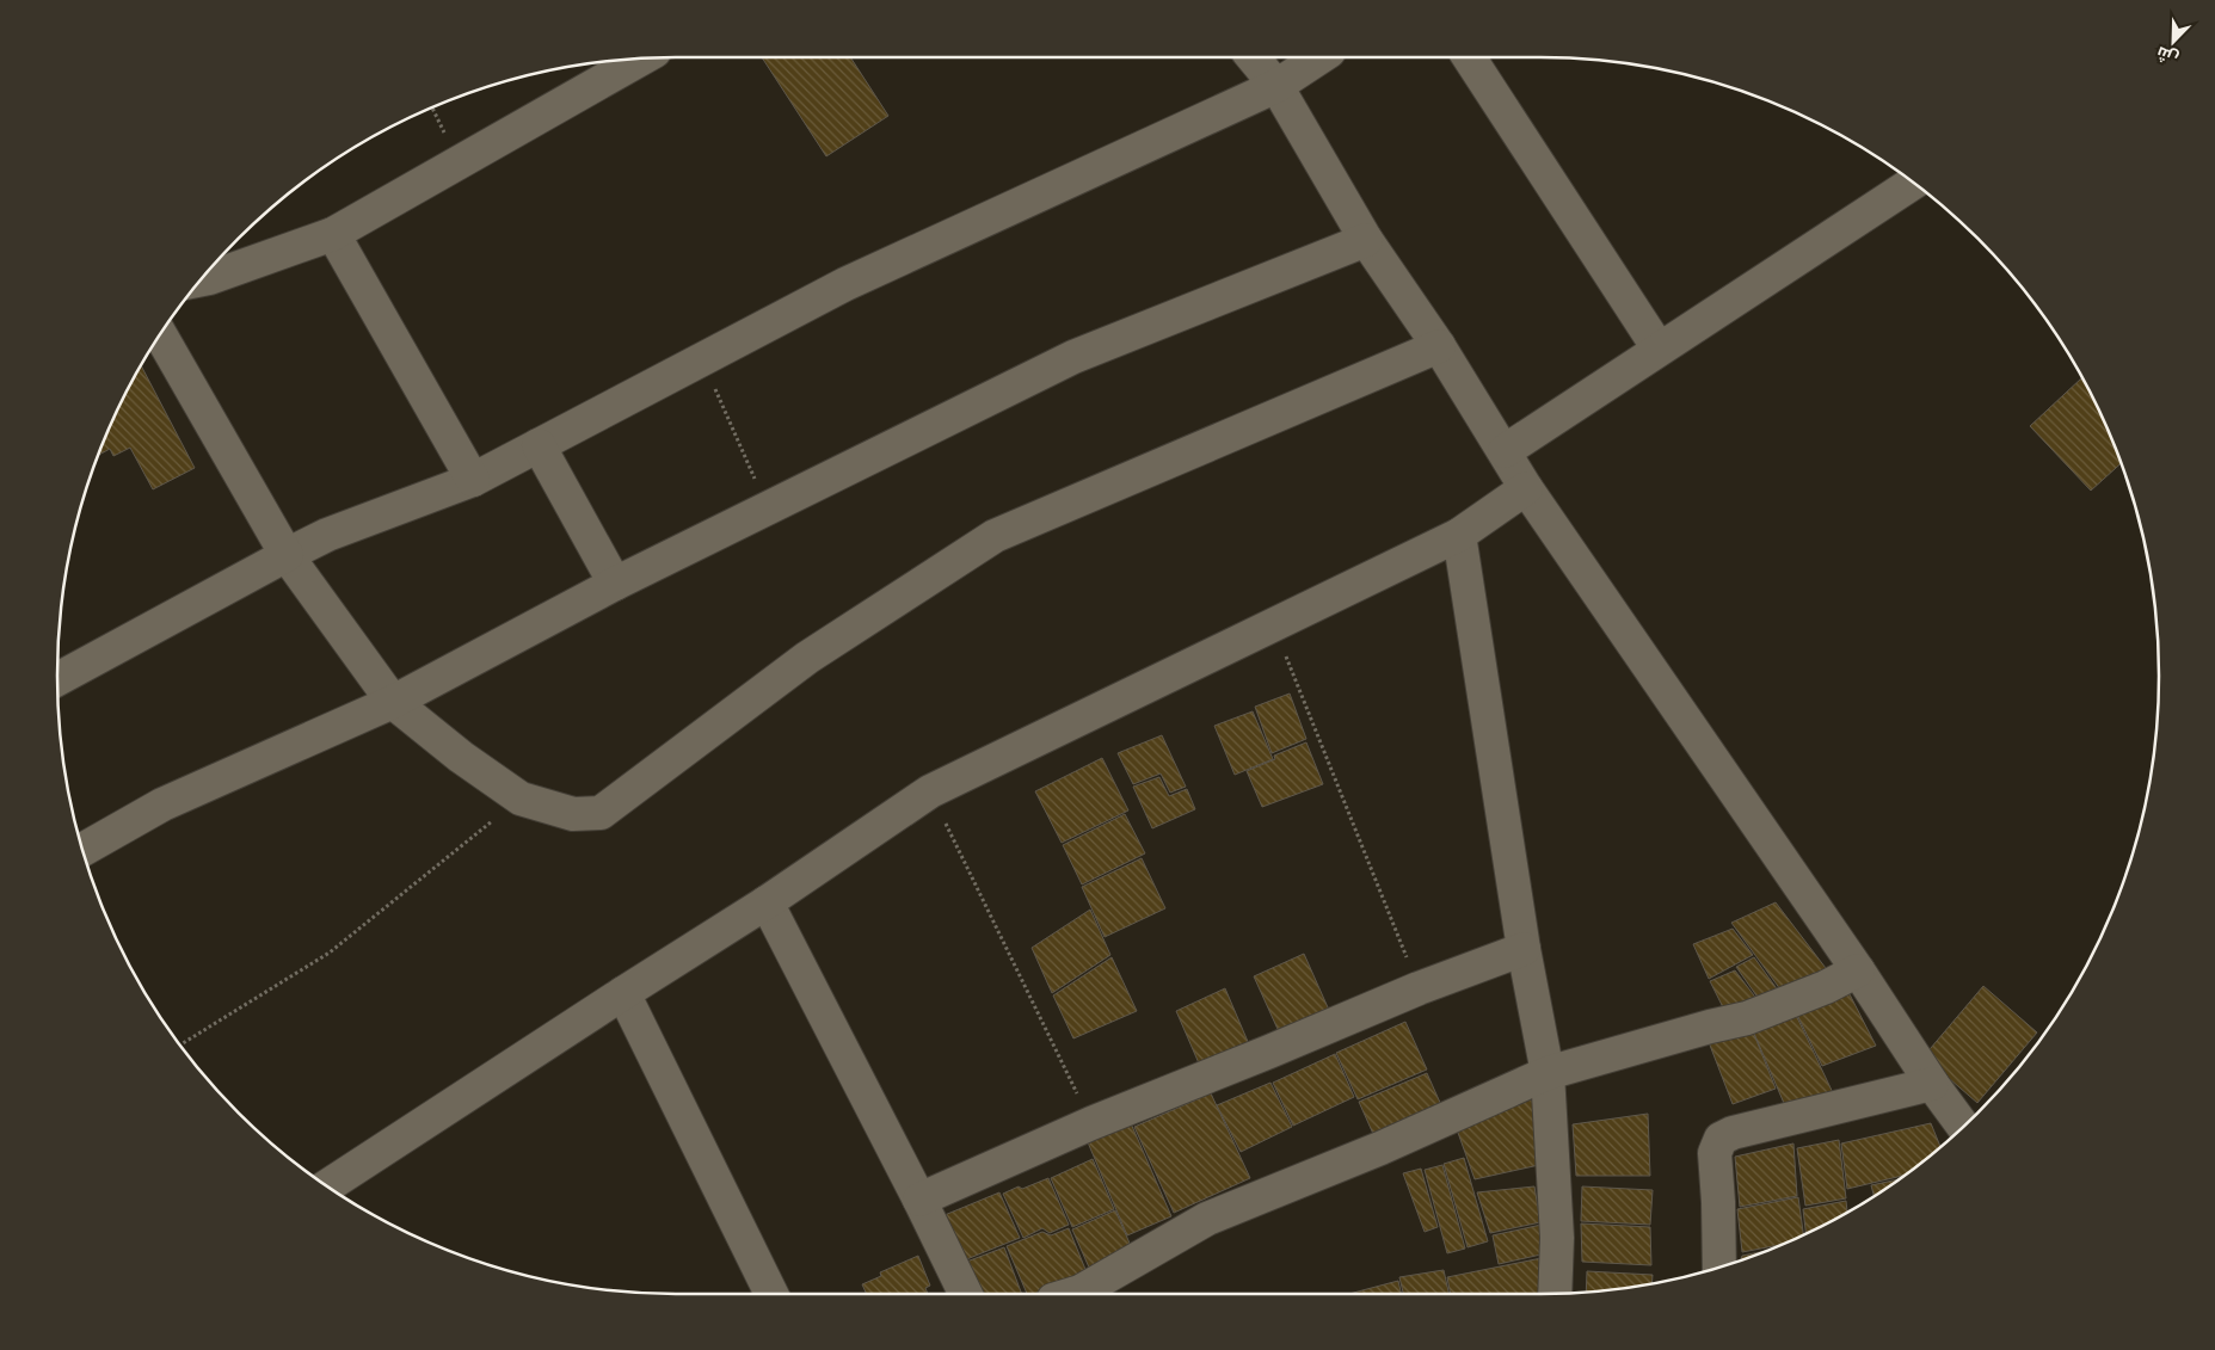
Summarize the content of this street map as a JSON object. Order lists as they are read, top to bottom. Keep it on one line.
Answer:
{"north":"bottom left"}
